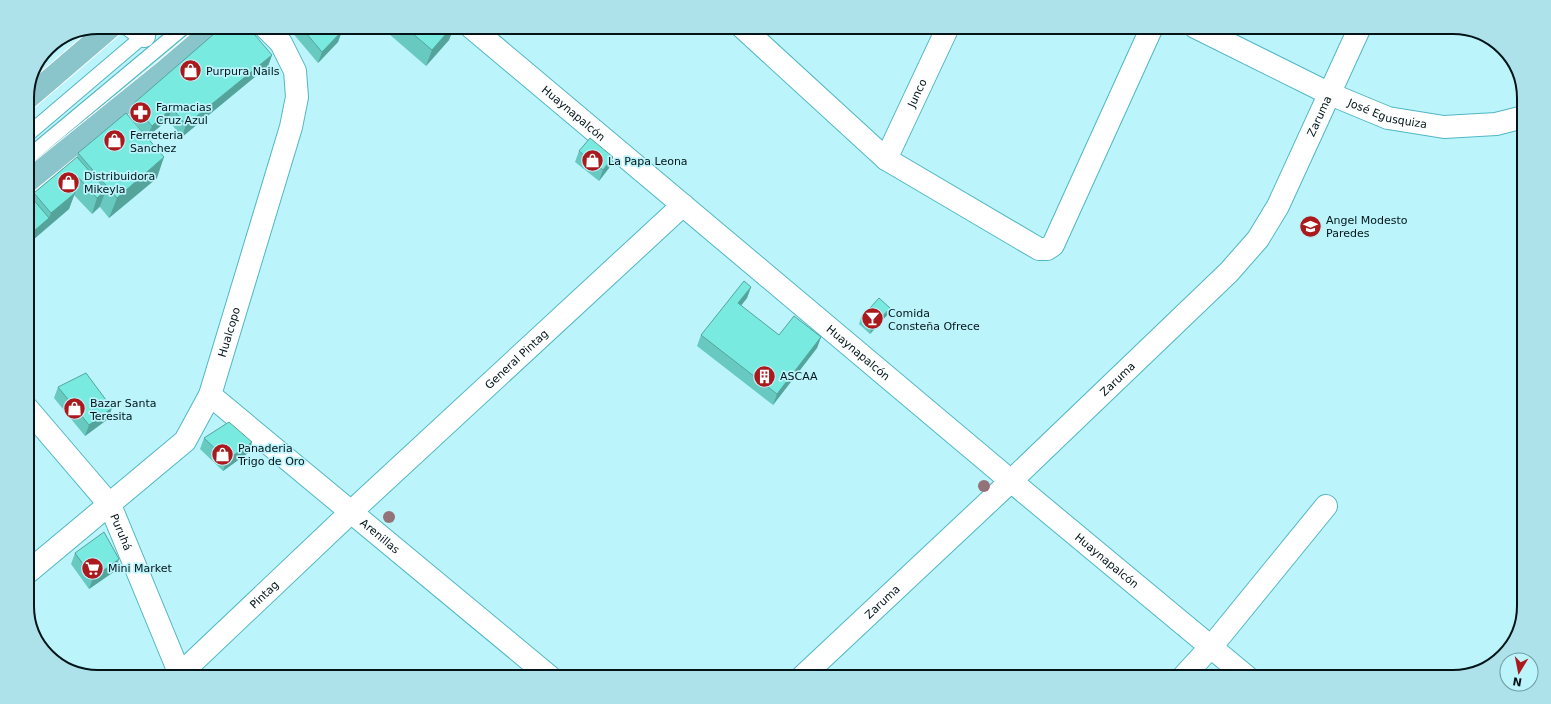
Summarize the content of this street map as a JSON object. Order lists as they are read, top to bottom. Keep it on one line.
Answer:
{"streets":{"street":["Junco","José Egusquiza","Huaynapalcón","Zaruma","Hualcopo","General Pintag","Puruhá","Arenillas","Pintag"]},"crossings":[["José Egusquiza","Zaruma"],["Huaynapalcón","Zaruma"],["Huaynapalcón","General Pintag"],["Hualcopo","Puruhá"],["Hualcopo","Arenillas"],["General Pintag","Arenillas"],["General Pintag","Pintag"],["Arenillas","Pintag"]],"places":{"shop":["Purpura Nails","Ferreteria Sanchez","La Papa Leona","Distribuidora Mikeyla","Bazar Santa Teresita","Panaderia Trigo de Oro"],"pharmacy":["Farmacias Cruz Azul"],"school or university":["Angel Modesto Paredes"],"bar":["Comida Consteña Ofrece"],"building":["ASCAA"],"supermarket":["Mini Market"]},"north":"bottom"}
